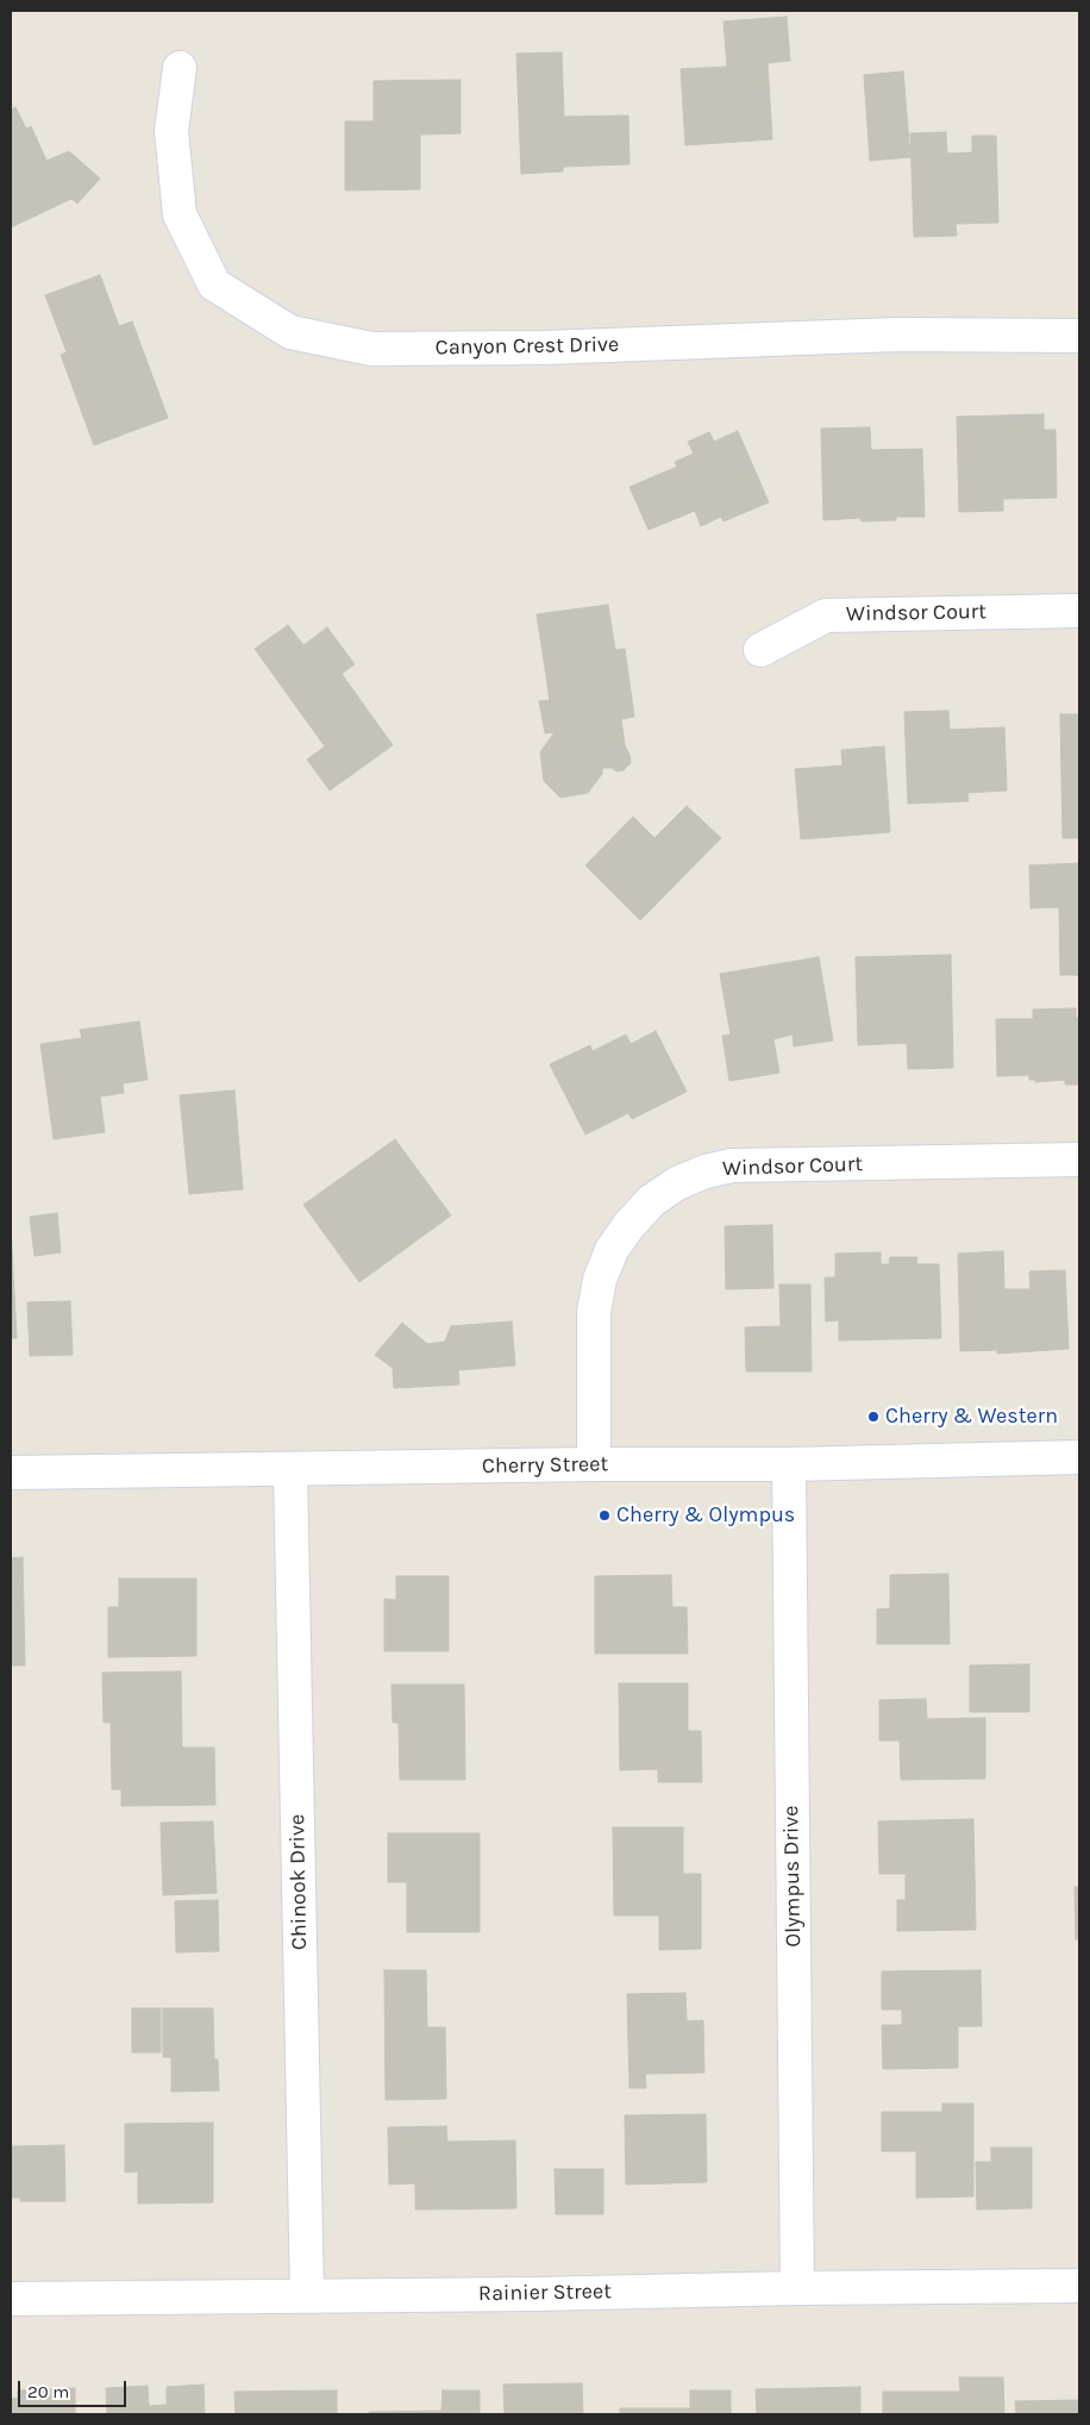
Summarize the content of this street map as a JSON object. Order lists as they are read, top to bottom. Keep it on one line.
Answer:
{"streets":{"street":["Canyon Crest Drive","Windsor Court","Cherry Street","Olympus Drive","Chinook Drive","Rainier Street"]},"crossings":[["Windsor Court","Cherry Street"],["Cherry Street","Olympus Drive"],["Cherry Street","Chinook Drive"],["Olympus Drive","Rainier Street"],["Chinook Drive","Rainier Street"]],"places":["Cherry & Western","Cherry & Olympus"],"scale_bar":"20 m"}
